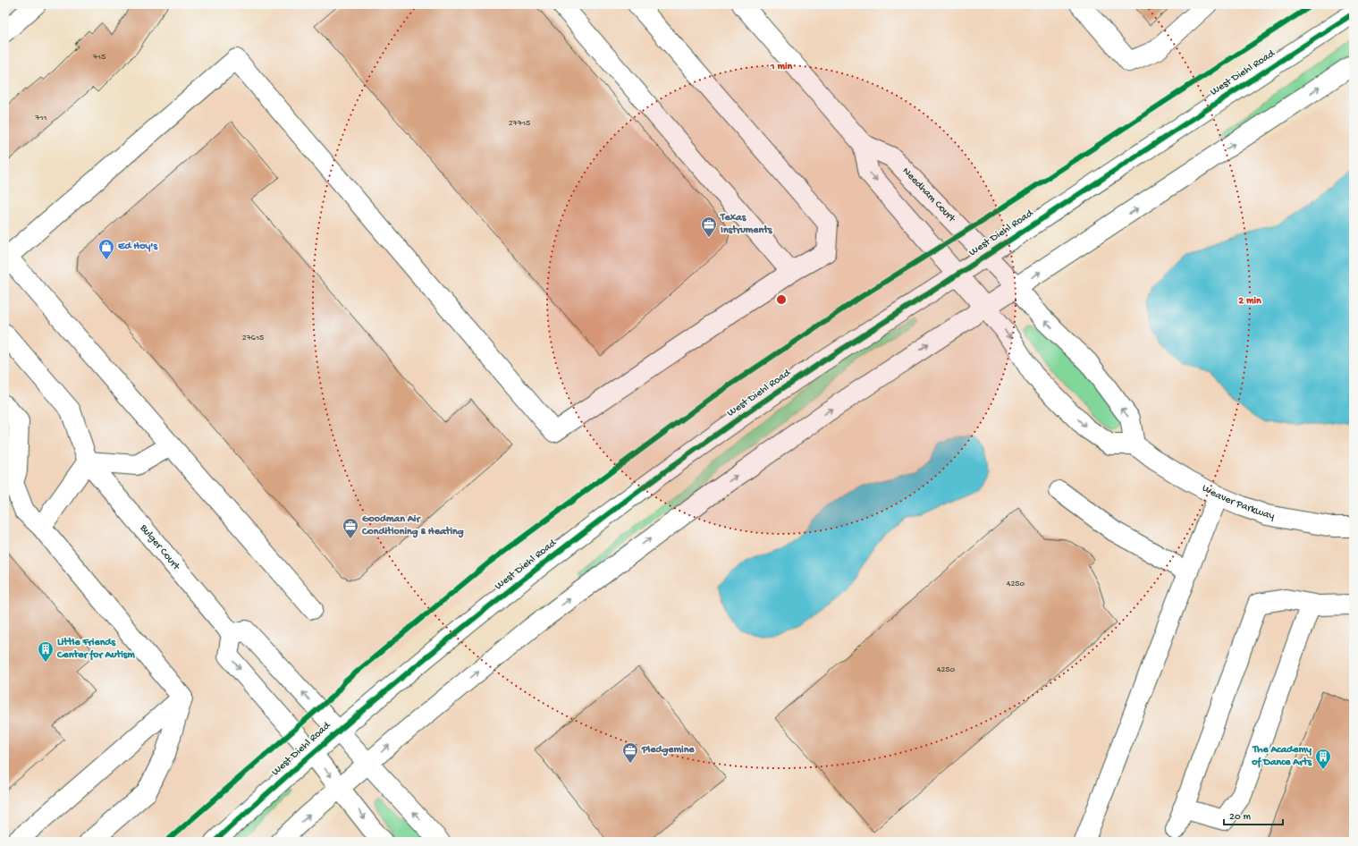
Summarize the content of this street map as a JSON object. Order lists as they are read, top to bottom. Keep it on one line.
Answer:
{"streets":{"street":["West Diehl Road","Needham Court","Weaver Parkway","Bulger Court"]},"crossings":[["West Diehl Road","Needham Court"]],"places":{"office":["Texas Instruments","Goodman Air Conditioning & Heating","Pledgemine"],"shop":["Ed Hoy's"],"building":["Little Friends Center for Autism","The Academy of Dance Arts"]},"house_numbers":["715","711","27715","27615","4250","4250"],"scale_bar":"20 m","rings":["1 min","2 min"]}
